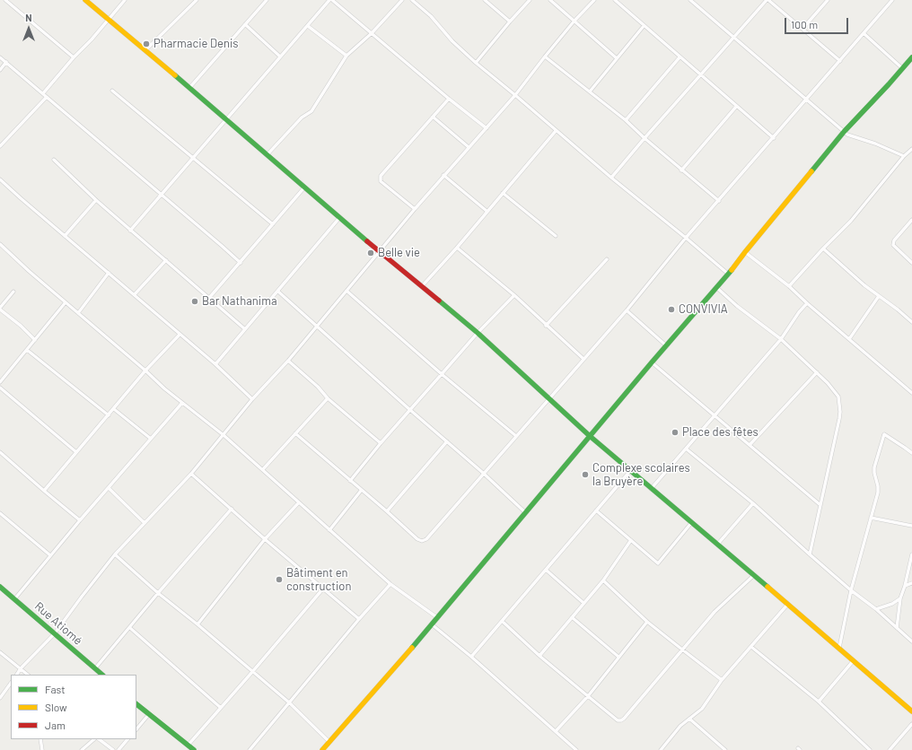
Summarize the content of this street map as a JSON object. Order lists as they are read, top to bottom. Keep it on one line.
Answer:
{"streets":{"street":["Rue Atiomé"]},"places":["Pharmacie Denis","Belle vie","Bar Nathanima","CONVIVIA","Place des fêtes","Complexe scolaires la Bruyère","Bâtiment en construction"],"legend":["Fast","Slow","Jam"],"scale_bar":"100 m","north":"top"}
